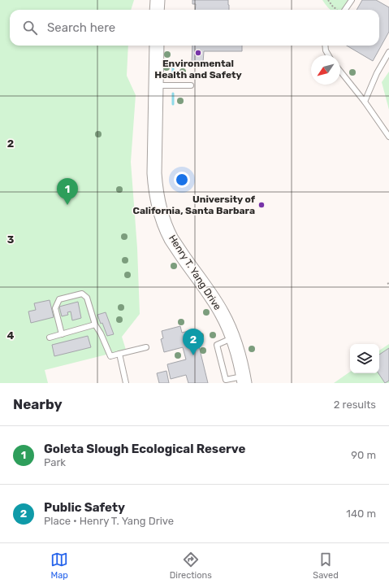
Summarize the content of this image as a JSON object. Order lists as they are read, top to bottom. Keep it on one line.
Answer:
{"streets":{"street":["Henry T. Yang Drive"]},"places":["Environmental Health and Safety","University of California, Santa Barbara"],"north":"bottom left","page":{"search":"Search here","pins":["1","2"],"heading":["Nearby","2 results"],"list":[{"mark":"1","name":"Goleta Slough Ecological Reserve","note":"Park","value":"90 m"},{"mark":"2","name":"Public Safety","note":"Place · Henry T. Yang Drive","value":"140 m"}],"nav":["Map","Directions","Saved"]},"grid":{"rows":["2","3","4"]}}
